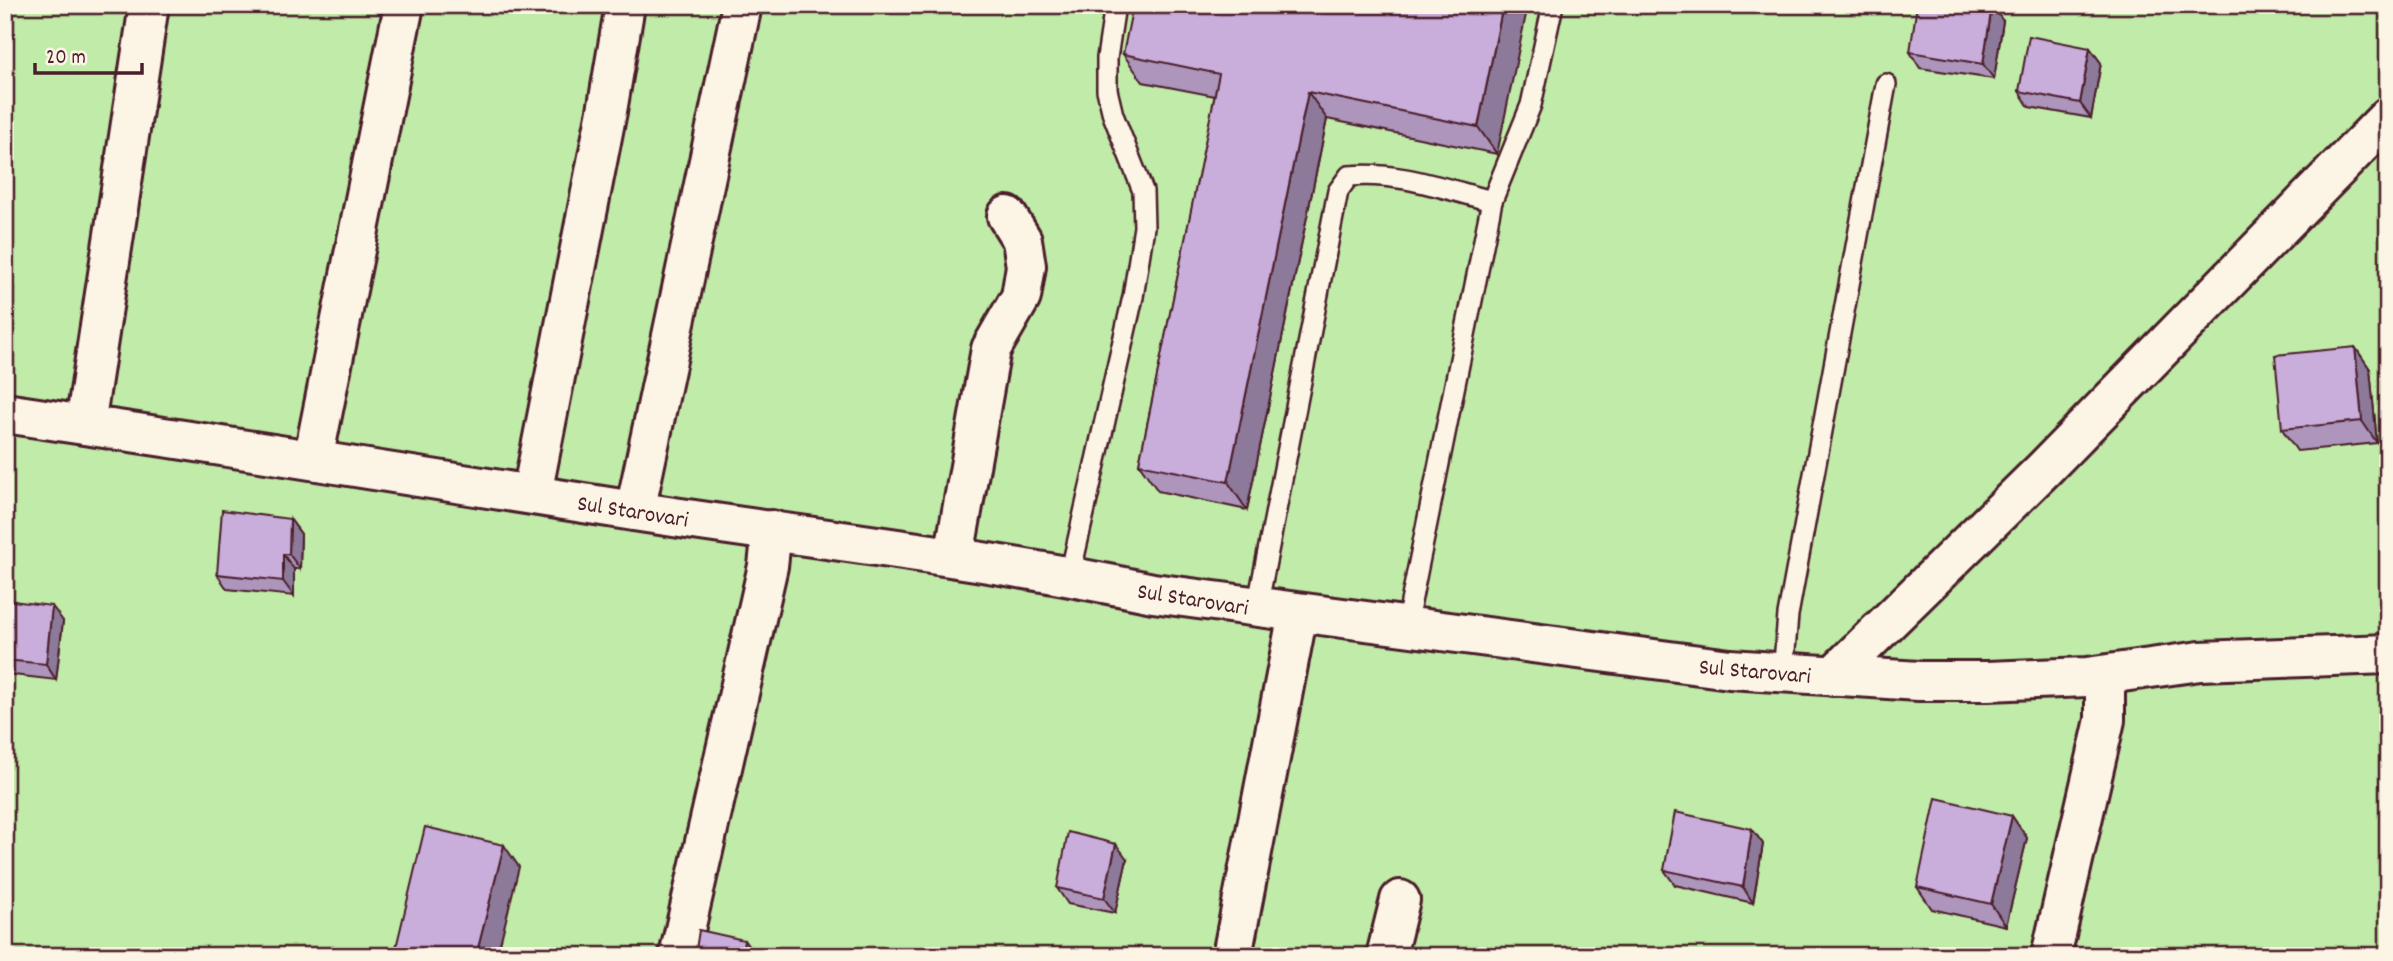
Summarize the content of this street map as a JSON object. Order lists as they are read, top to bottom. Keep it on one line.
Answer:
{"streets":{"street":["Sul Starovari"]},"scale_bar":"20 m"}
